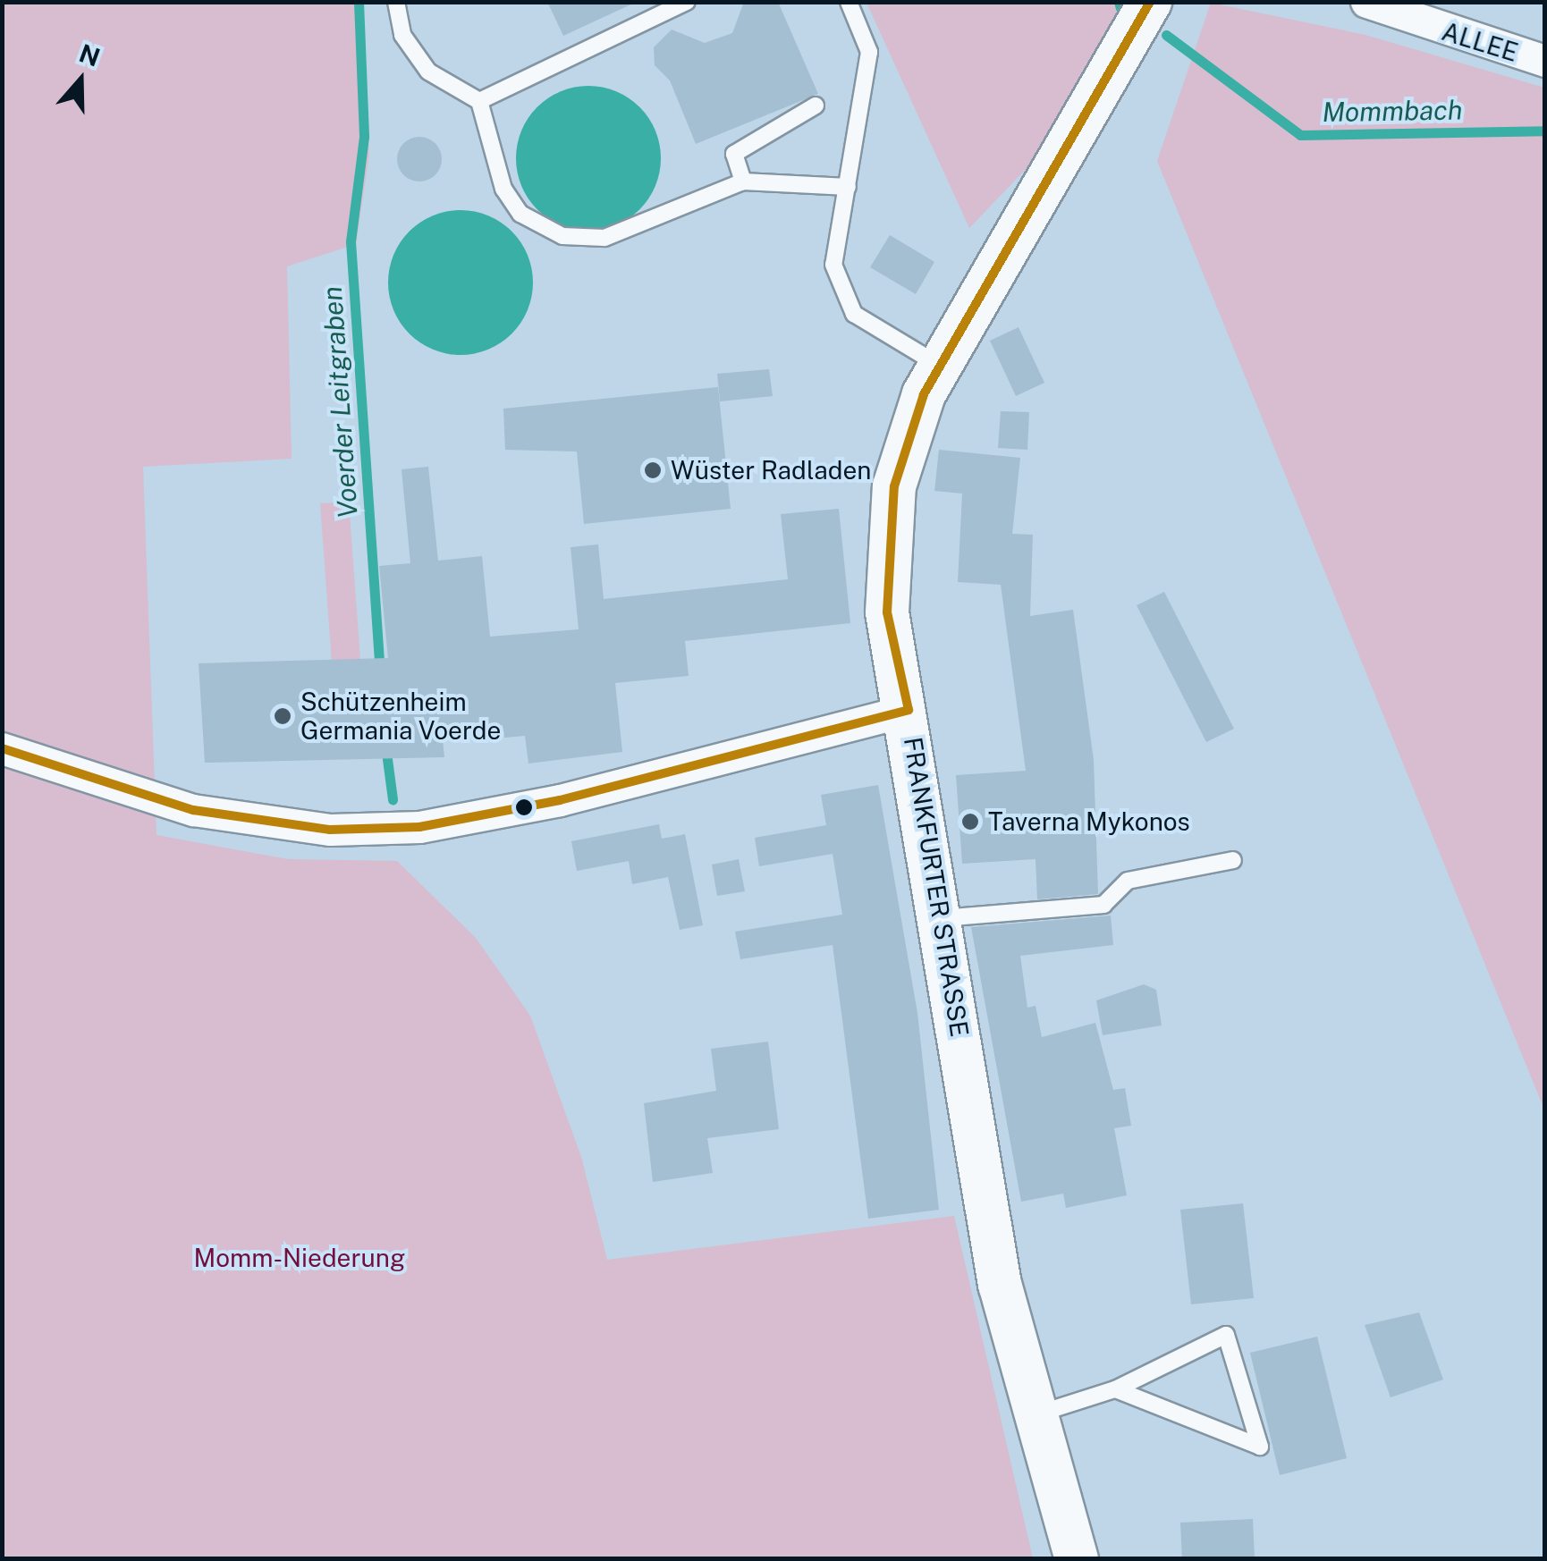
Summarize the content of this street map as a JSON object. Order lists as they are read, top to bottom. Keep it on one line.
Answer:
{"streets":{"main road":["FRANKFURTER STRASSE"],"street":["ALLEE"]},"water":["Mommbach","Voerder Leitgraben"],"parks":["Momm-Niederung"],"places":["Wüster Radladen","Schützenheim Germania Voerde","Taverna Mykonos"],"north":"top"}
